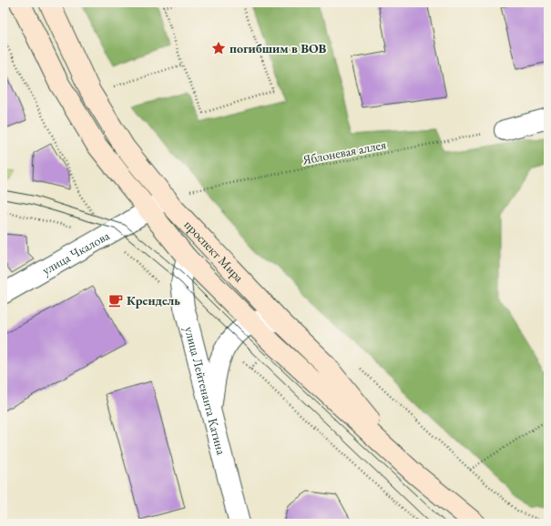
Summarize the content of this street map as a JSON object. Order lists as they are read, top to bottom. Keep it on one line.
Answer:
{"streets":{"main road":["проспект Мира"],"street":["улица Чкалова","улица Лейтенанта Катина"],"path":["Яблоневая аллея"]},"crossings":[["проспект Мира","улица Чкалова"],["проспект Мира","улица Лейтенанта Катина"]],"places":{"place":["погибшим в ВОВ"],"cafe":["Крендель"]}}
